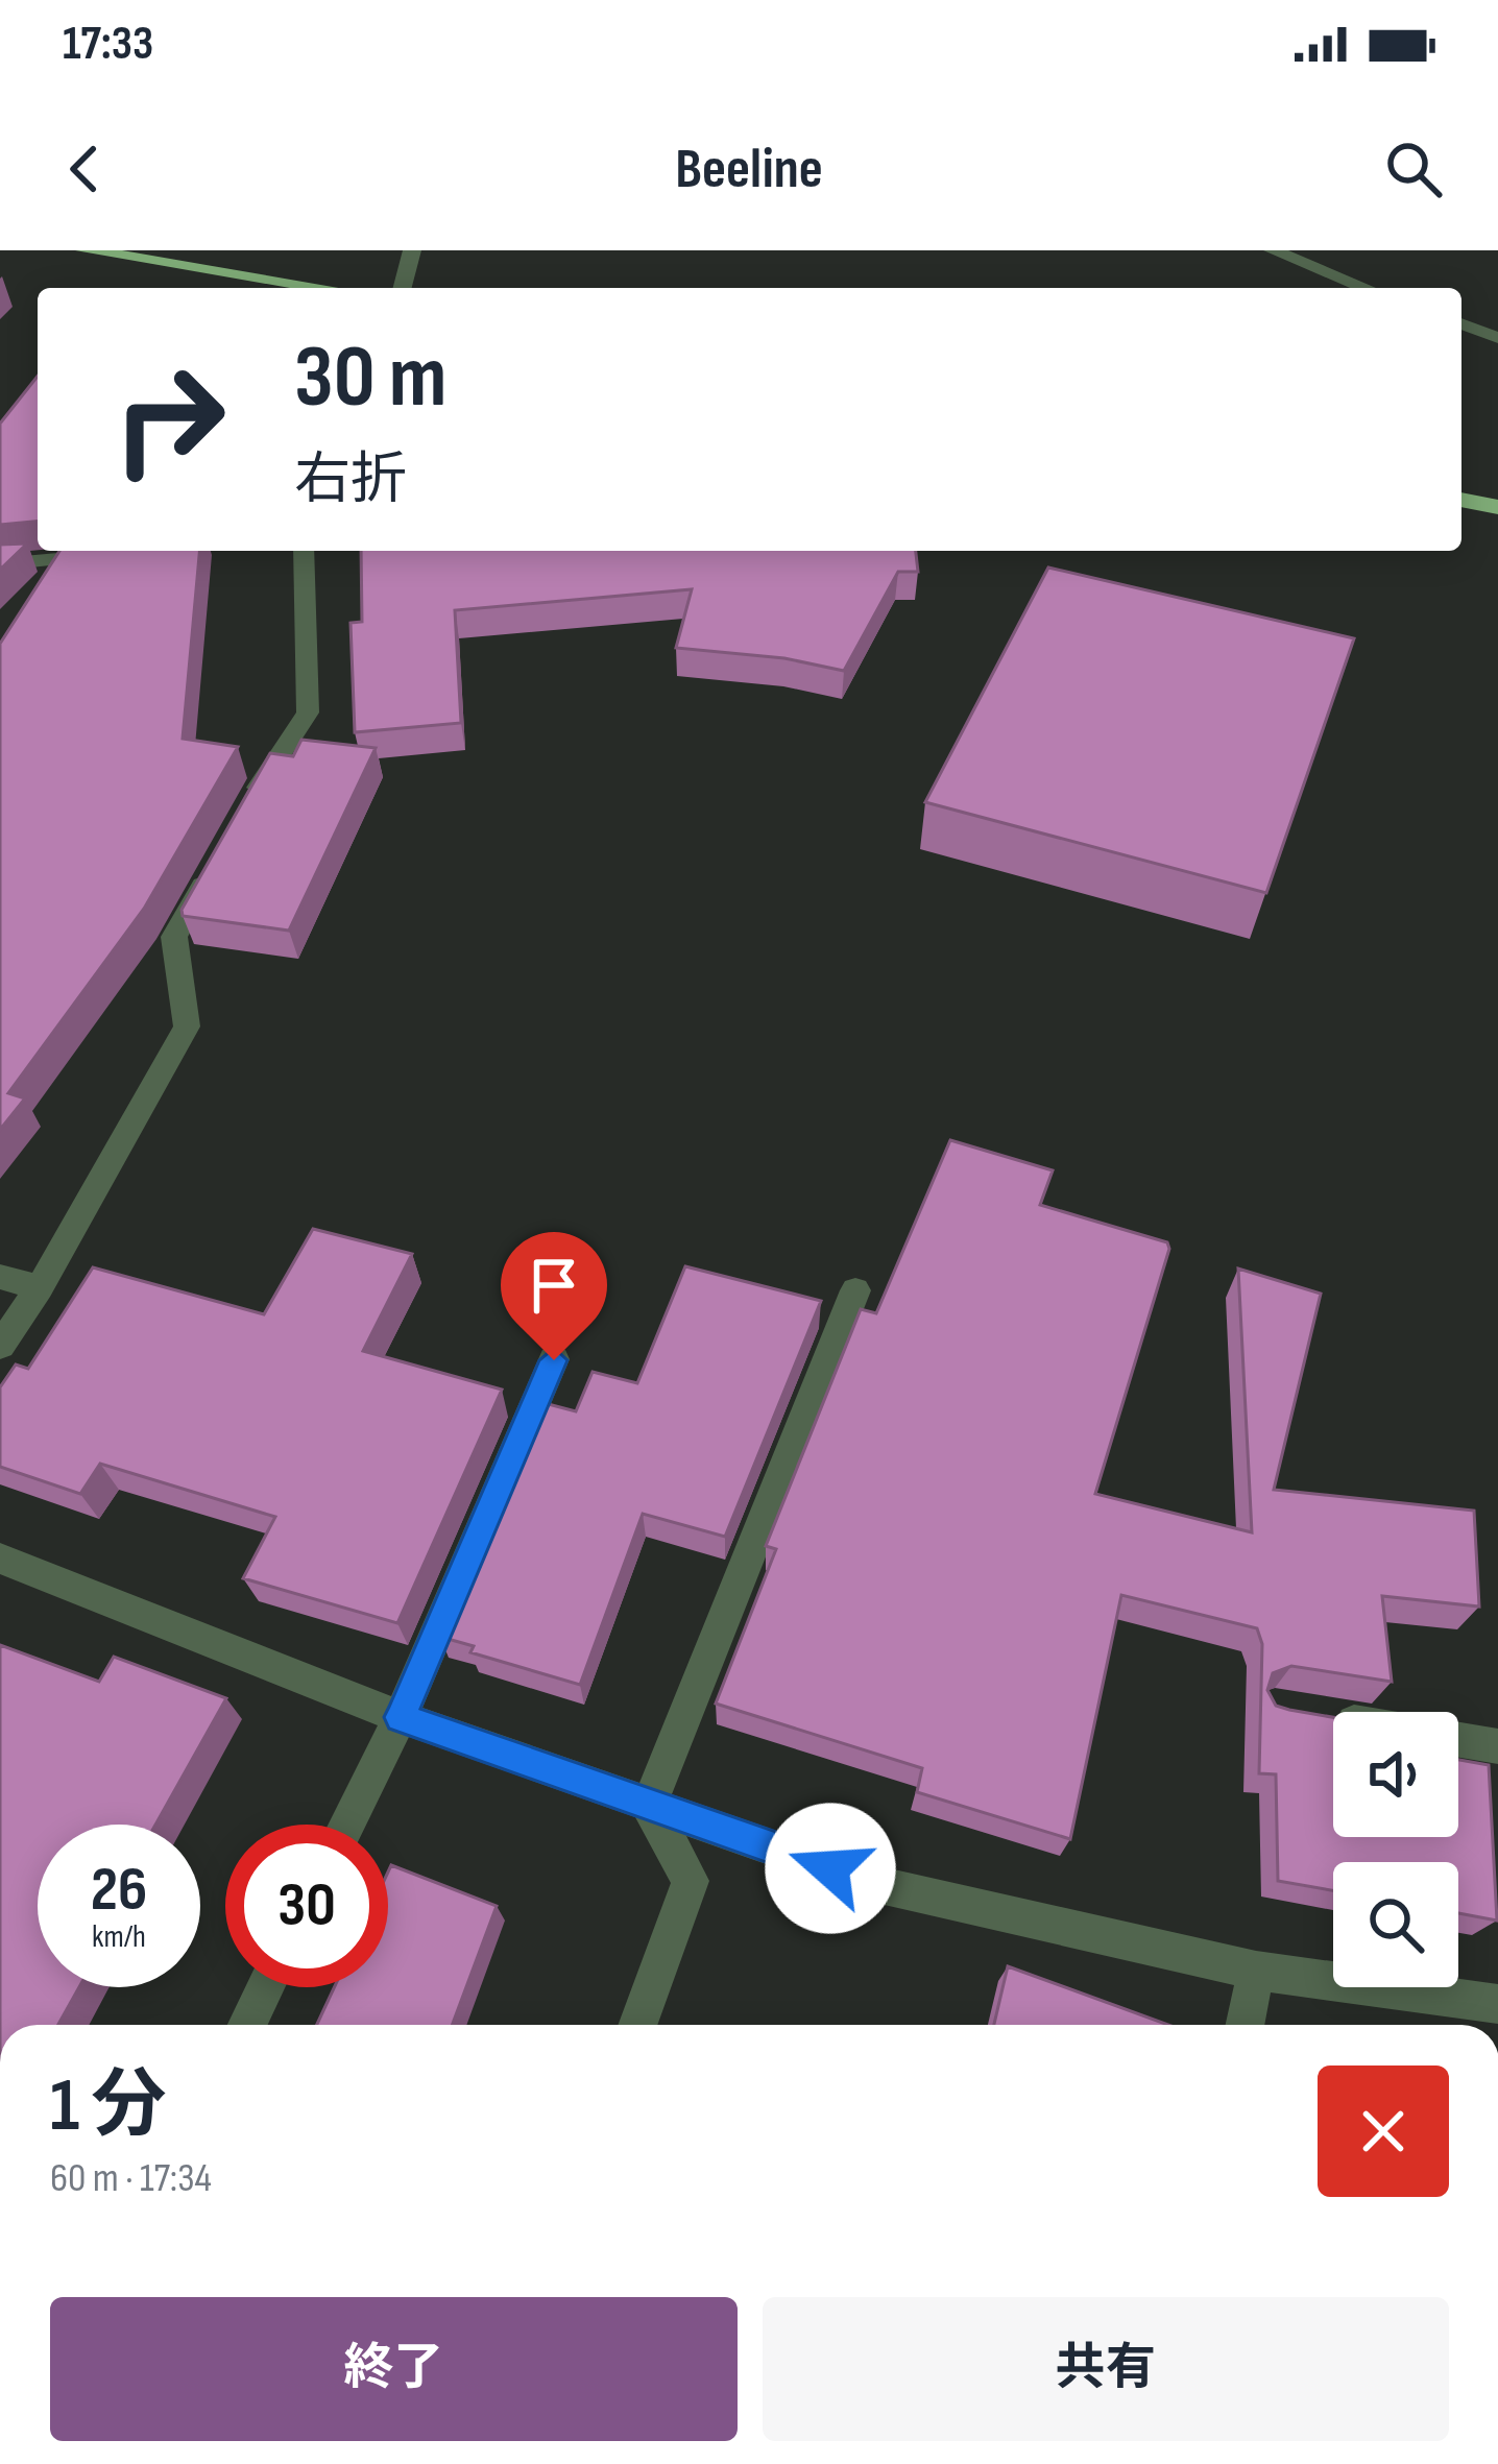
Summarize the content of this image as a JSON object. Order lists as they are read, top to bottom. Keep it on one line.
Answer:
{"page":{"status":"17:33","header":"Beeline","turn":["30 m","右折"],"speed":"26 km/h","limit":"30","heading":["1 分","60 m · 17:34"],"buttons":["終了","共有"]}}
